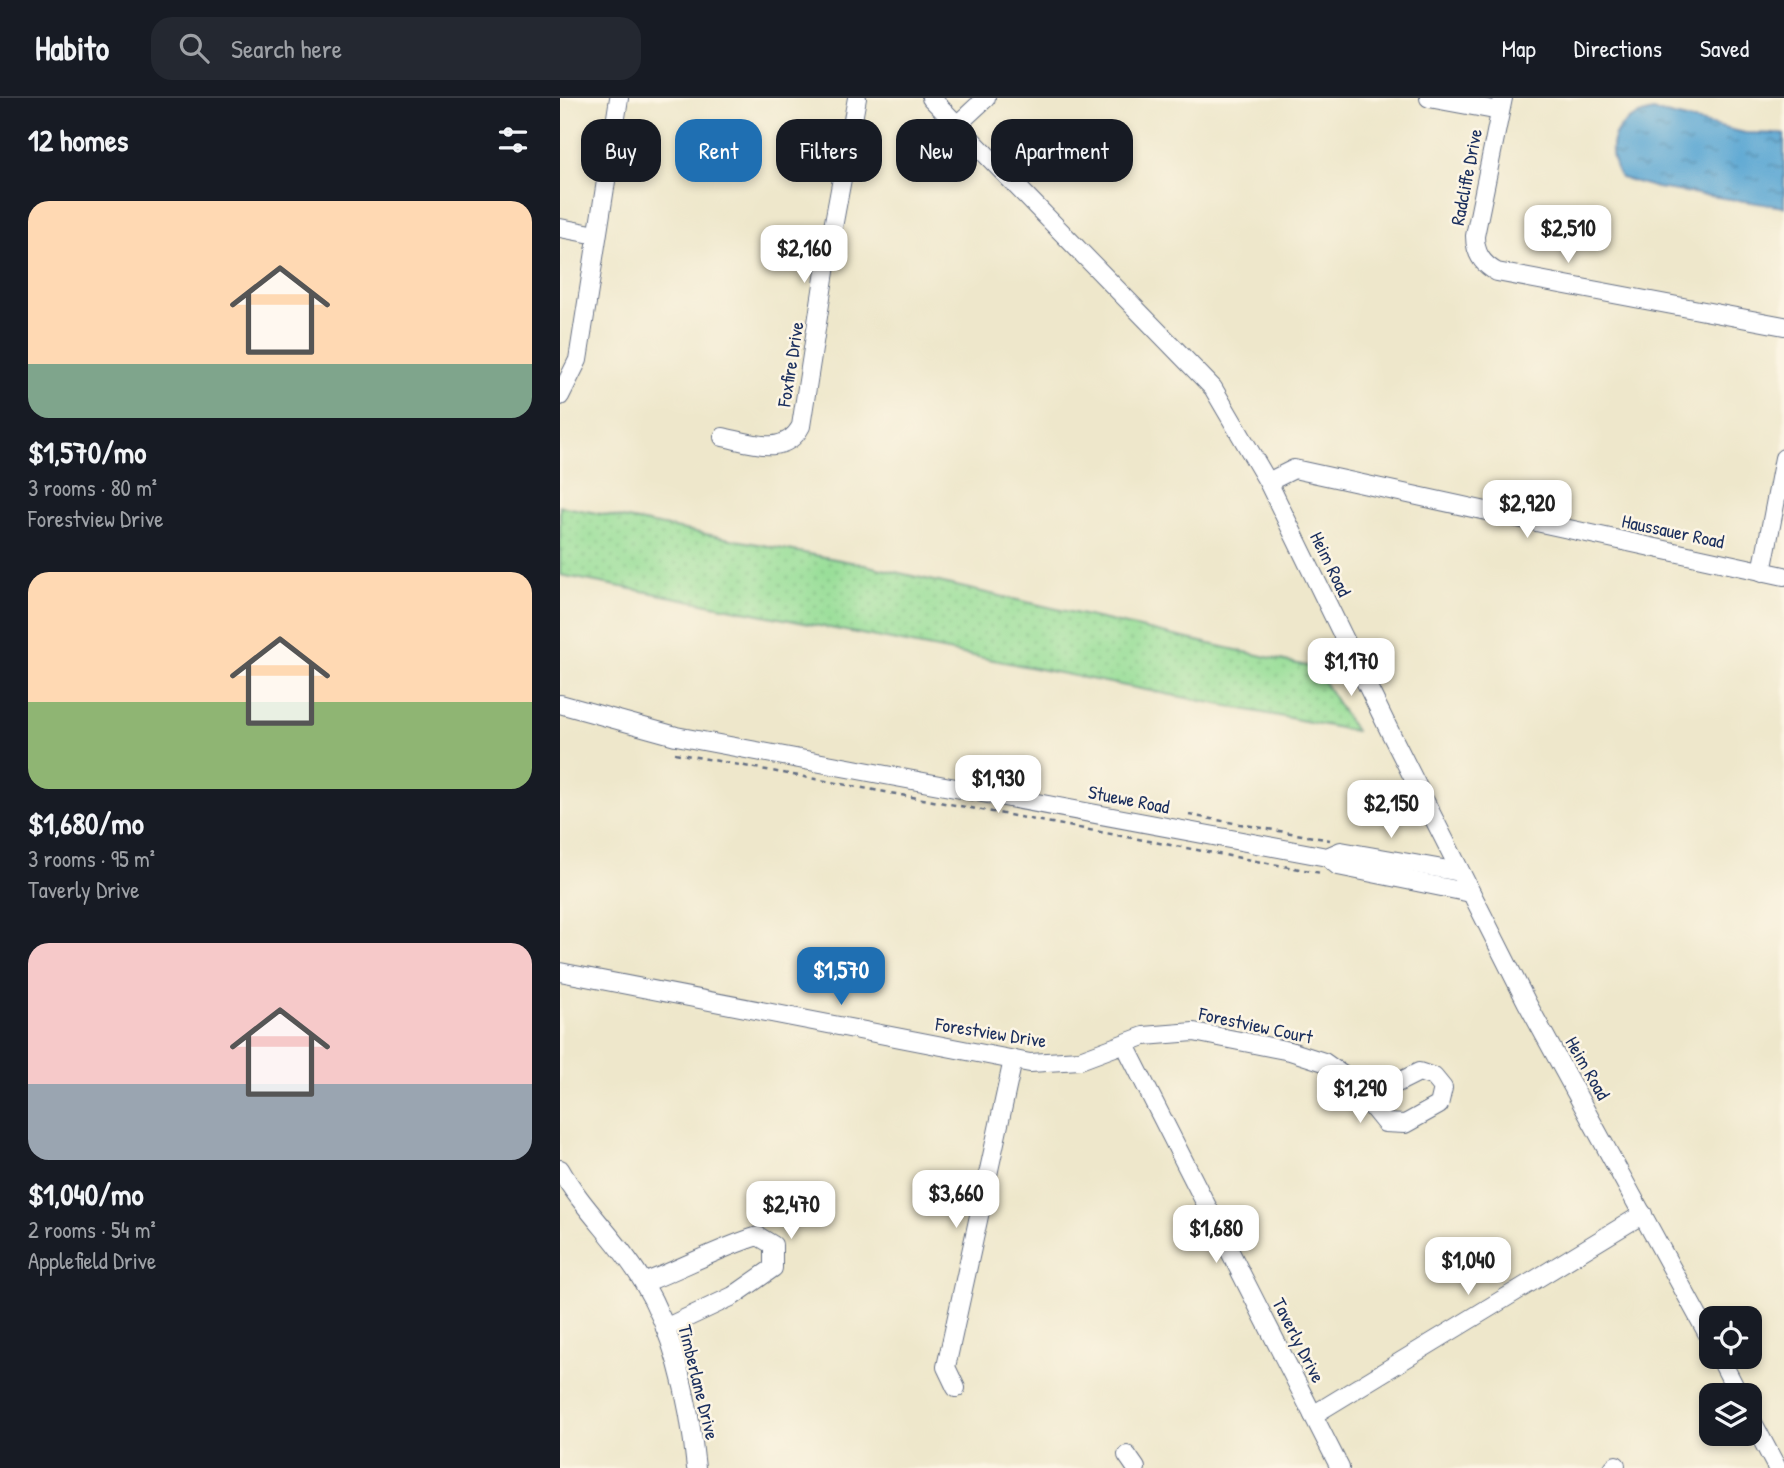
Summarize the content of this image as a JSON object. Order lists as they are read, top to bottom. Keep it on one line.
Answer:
{"streets":{"street":["Radcliffe Drive","Foxfire Drive","Haussauer Road","Heim Road","Stuewe Road","Forestview Court","Forestview Drive","Taverly Drive","Timberlane Drive"]},"crossings":[["Haussauer Road","Heim Road"],["Heim Road","Stuewe Road"],["Forestview Court","Forestview Drive"],["Forestview Court","Taverly Drive"],["Forestview Drive","Taverly Drive"]],"page":{"header":"Habito","search":"Search here","nav":["Map","Directions","Saved"],"heading":"12 homes","chip":["Buy","Rent","Filters","New","Apartment"],"list":[{"name":"$1,570/mo","note":"3 rooms · 80 m² · Forestview Drive"},{"name":"$1,680/mo","note":"3 rooms · 95 m² · Taverly Drive"},{"name":"$1,040/mo","note":"2 rooms · 54 m² · Applefield Drive"}],"price":["$2,510","$2,160","$2,920","$1,170","$1,930","$2,150","$1,570","$1,290","$3,660","$2,470","$1,680","$1,040"]}}
